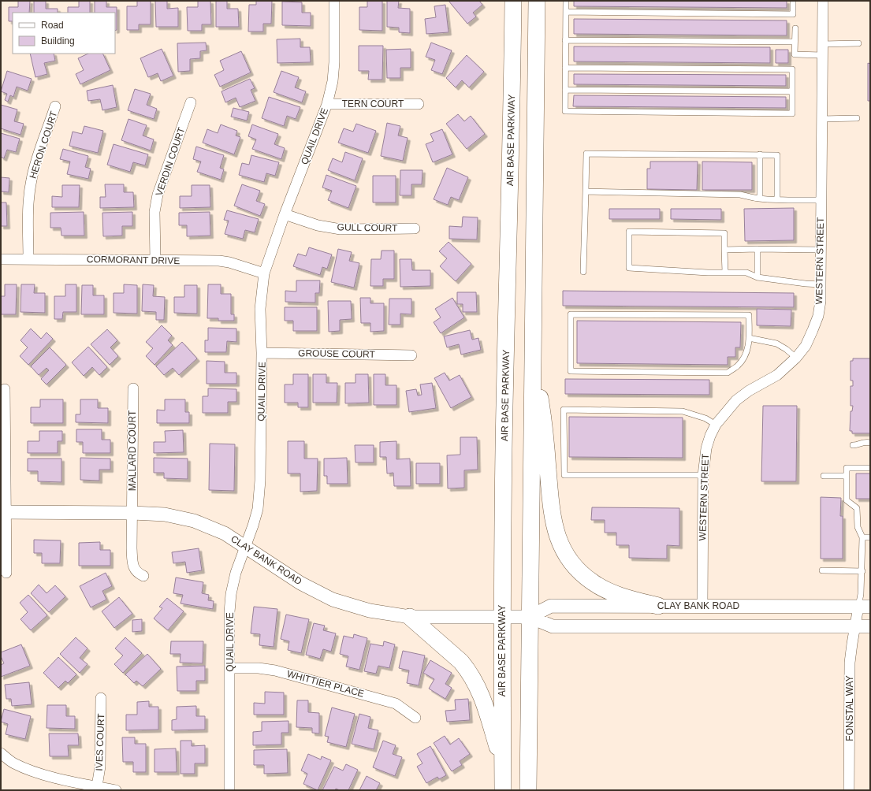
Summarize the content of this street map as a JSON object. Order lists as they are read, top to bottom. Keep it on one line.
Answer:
{"streets":{"main road":["AIR BASE PARKWAY"],"street":["TERN COURT","QUAIL DRIVE","HERON COURT","VERDIN COURT","GULL COURT","CORMORANT DRIVE","WESTERN STREET","GROUSE COURT","MALLARD COURT","CLAY BANK ROAD","WHITTIER PLACE","FONSTAL WAY","IVES COURT"]},"crossings":[["TERN COURT","QUAIL DRIVE"],["QUAIL DRIVE","GULL COURT"],["QUAIL DRIVE","CORMORANT DRIVE"],["QUAIL DRIVE","GROUSE COURT"],["QUAIL DRIVE","CLAY BANK ROAD"],["QUAIL DRIVE","WHITTIER PLACE"],["AIR BASE PARKWAY","CLAY BANK ROAD"],["HERON COURT","CORMORANT DRIVE"],["VERDIN COURT","CORMORANT DRIVE"],["WESTERN STREET","CLAY BANK ROAD"],["MALLARD COURT","CLAY BANK ROAD"],["CLAY BANK ROAD","FONSTAL WAY"]],"legend":["Road","Building"]}
